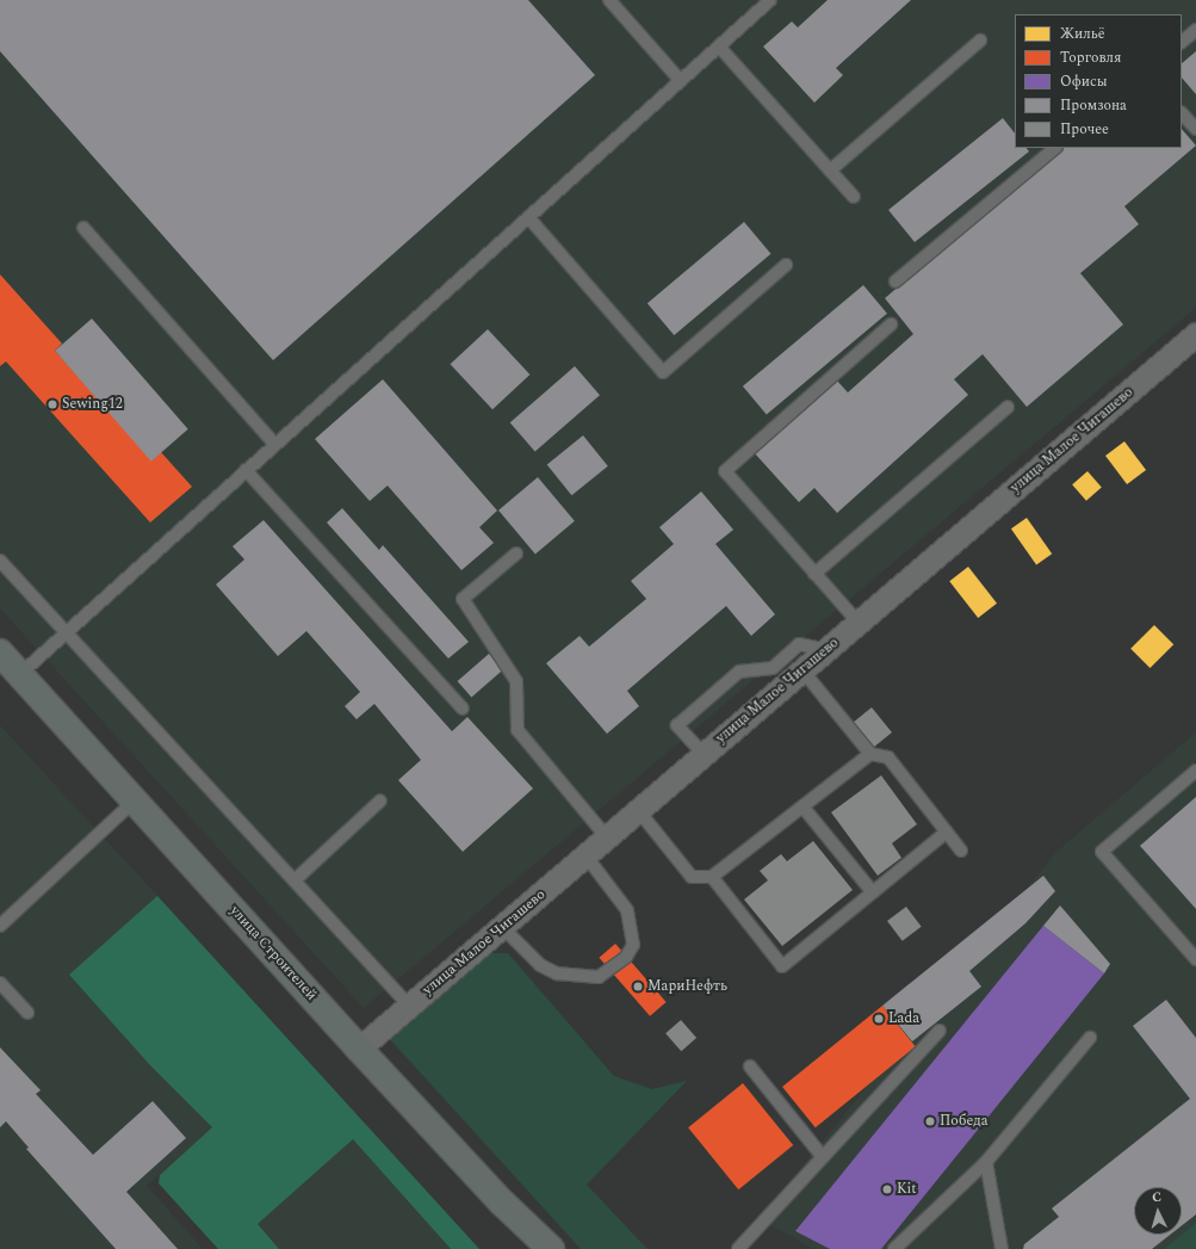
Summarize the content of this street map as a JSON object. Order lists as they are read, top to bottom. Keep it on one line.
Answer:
{"streets":{"main road":["улица Строителей"],"street":["улица Малое Чигашево"]},"crossings":[["улица Малое Чигашево","улица Строителей"]],"places":["Sewing12","МариНефть","Lada","Победа","Kit"],"legend":["Жильё","Торговля","Офисы","Промзона","Прочее"],"north":"top"}
